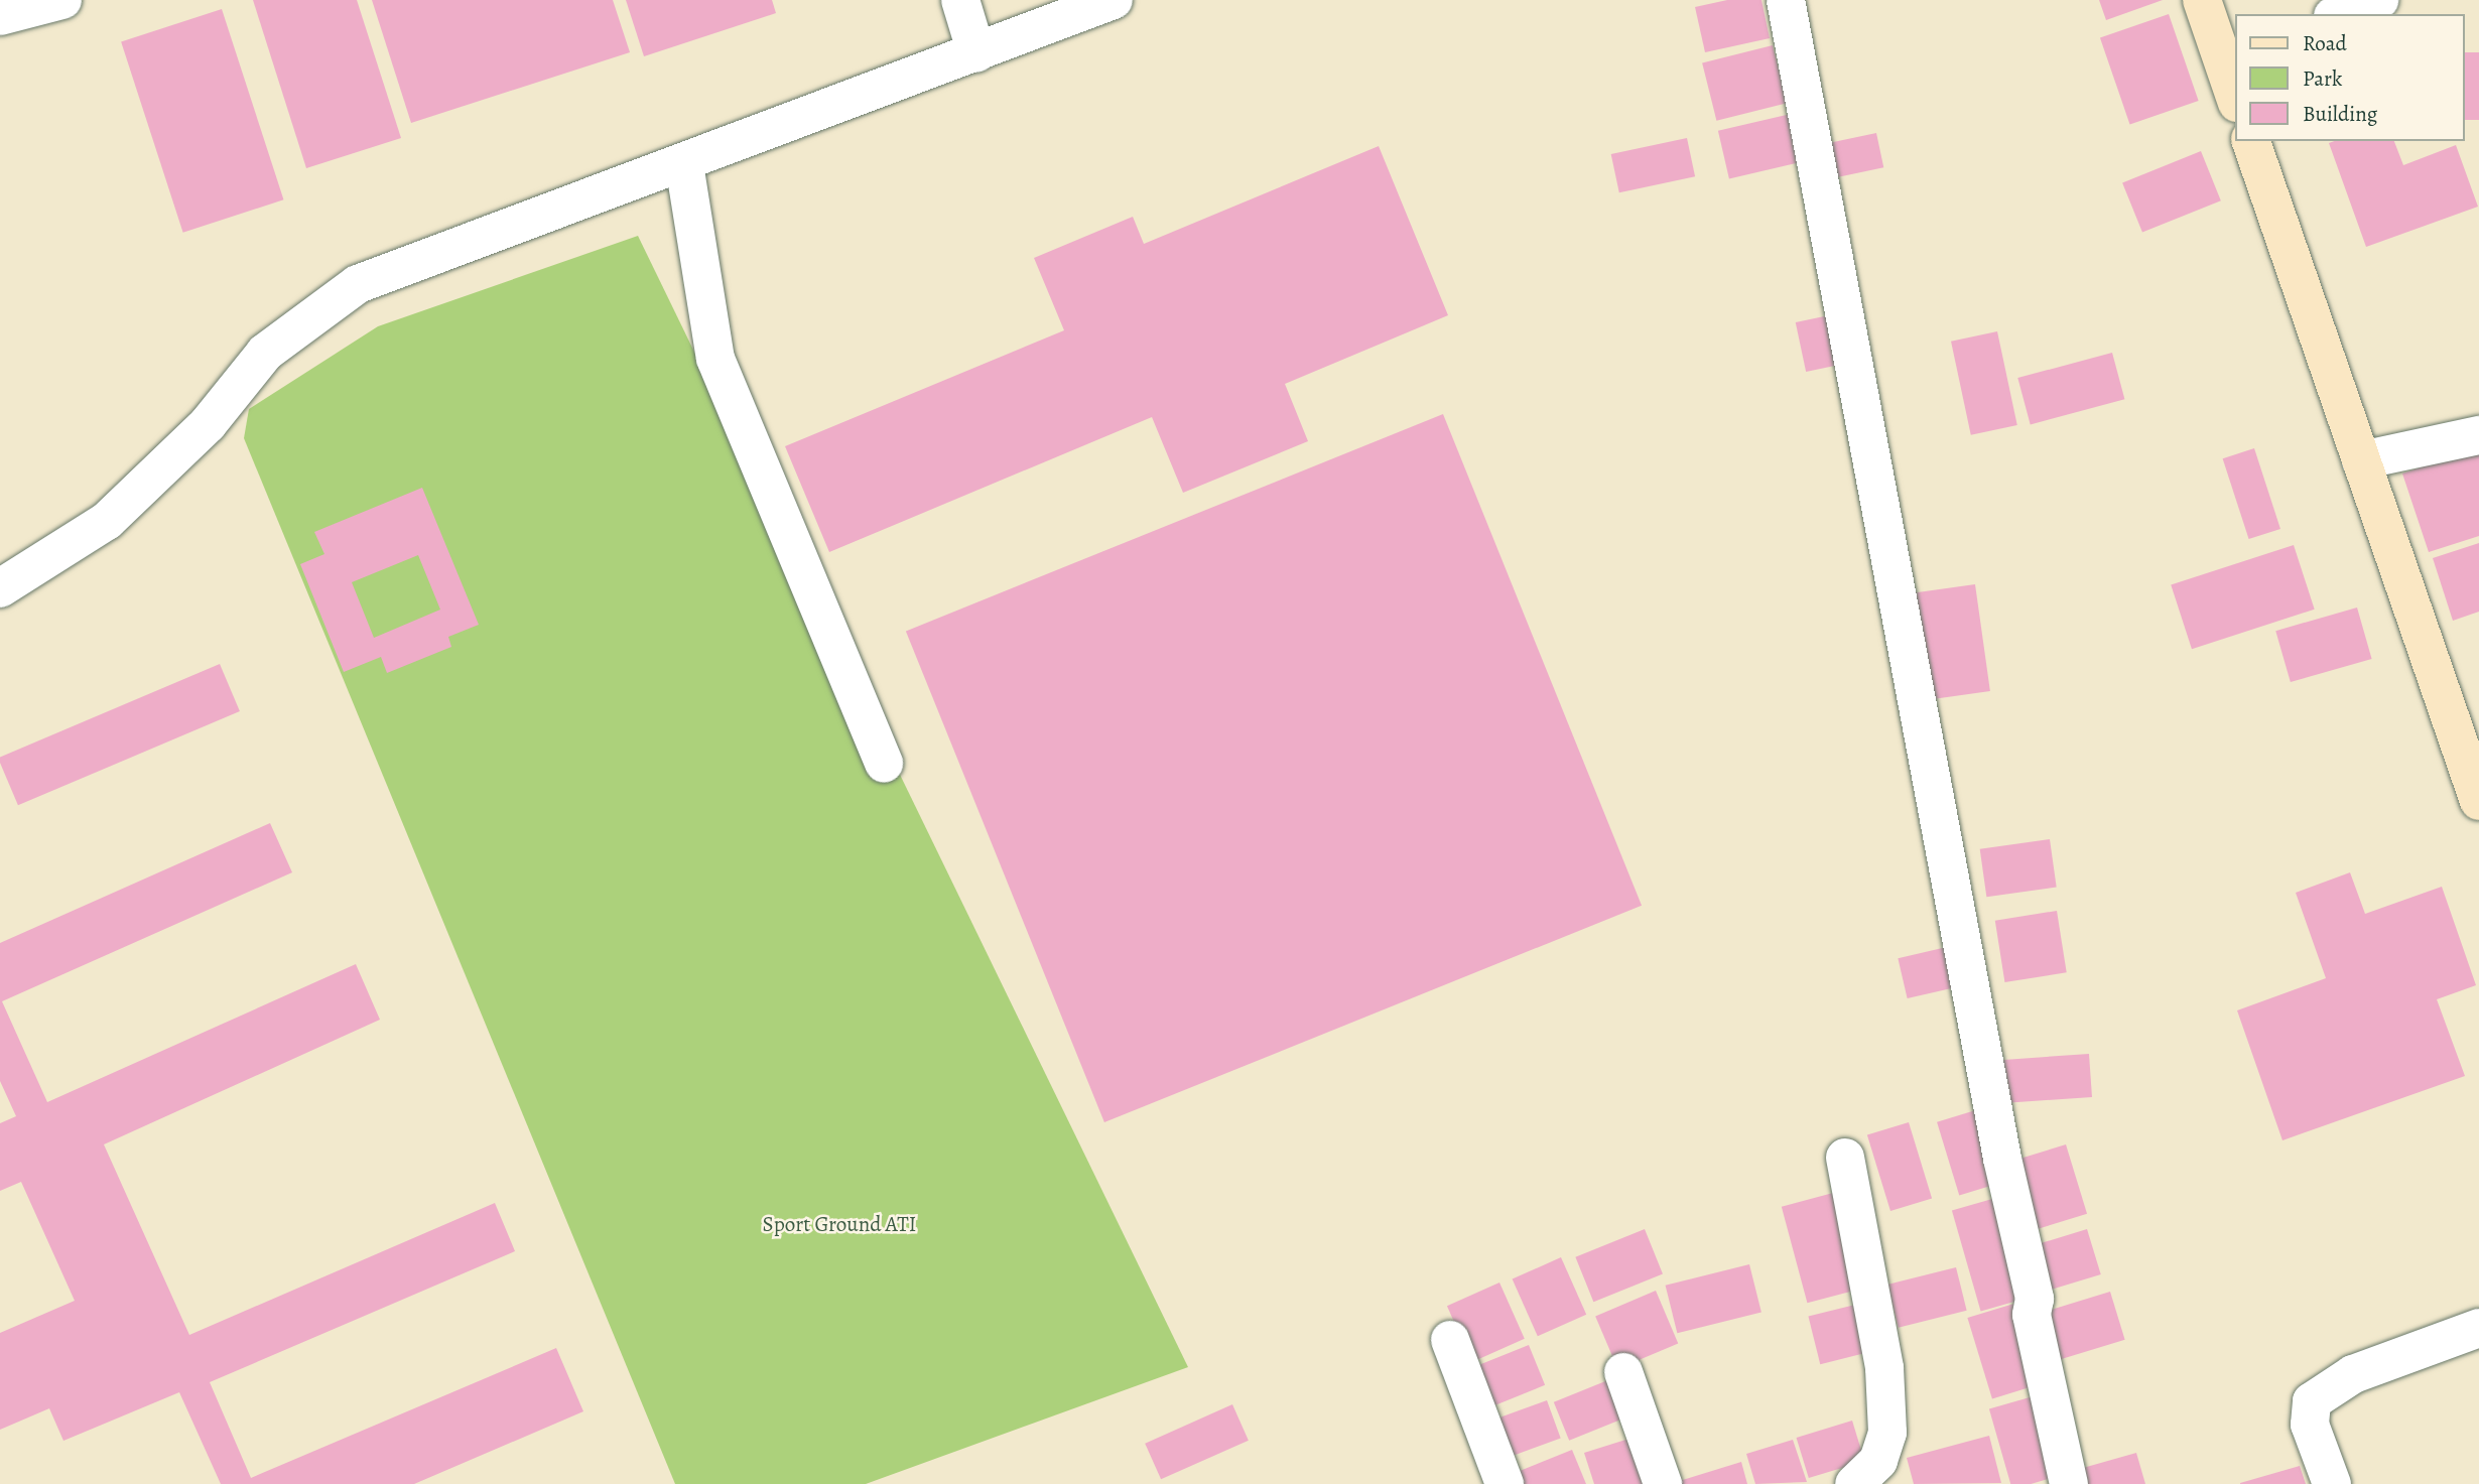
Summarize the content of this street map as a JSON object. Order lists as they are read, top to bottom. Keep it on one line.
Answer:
{"parks":["Sport Ground ATI"],"legend":["Road","Park","Building"]}
